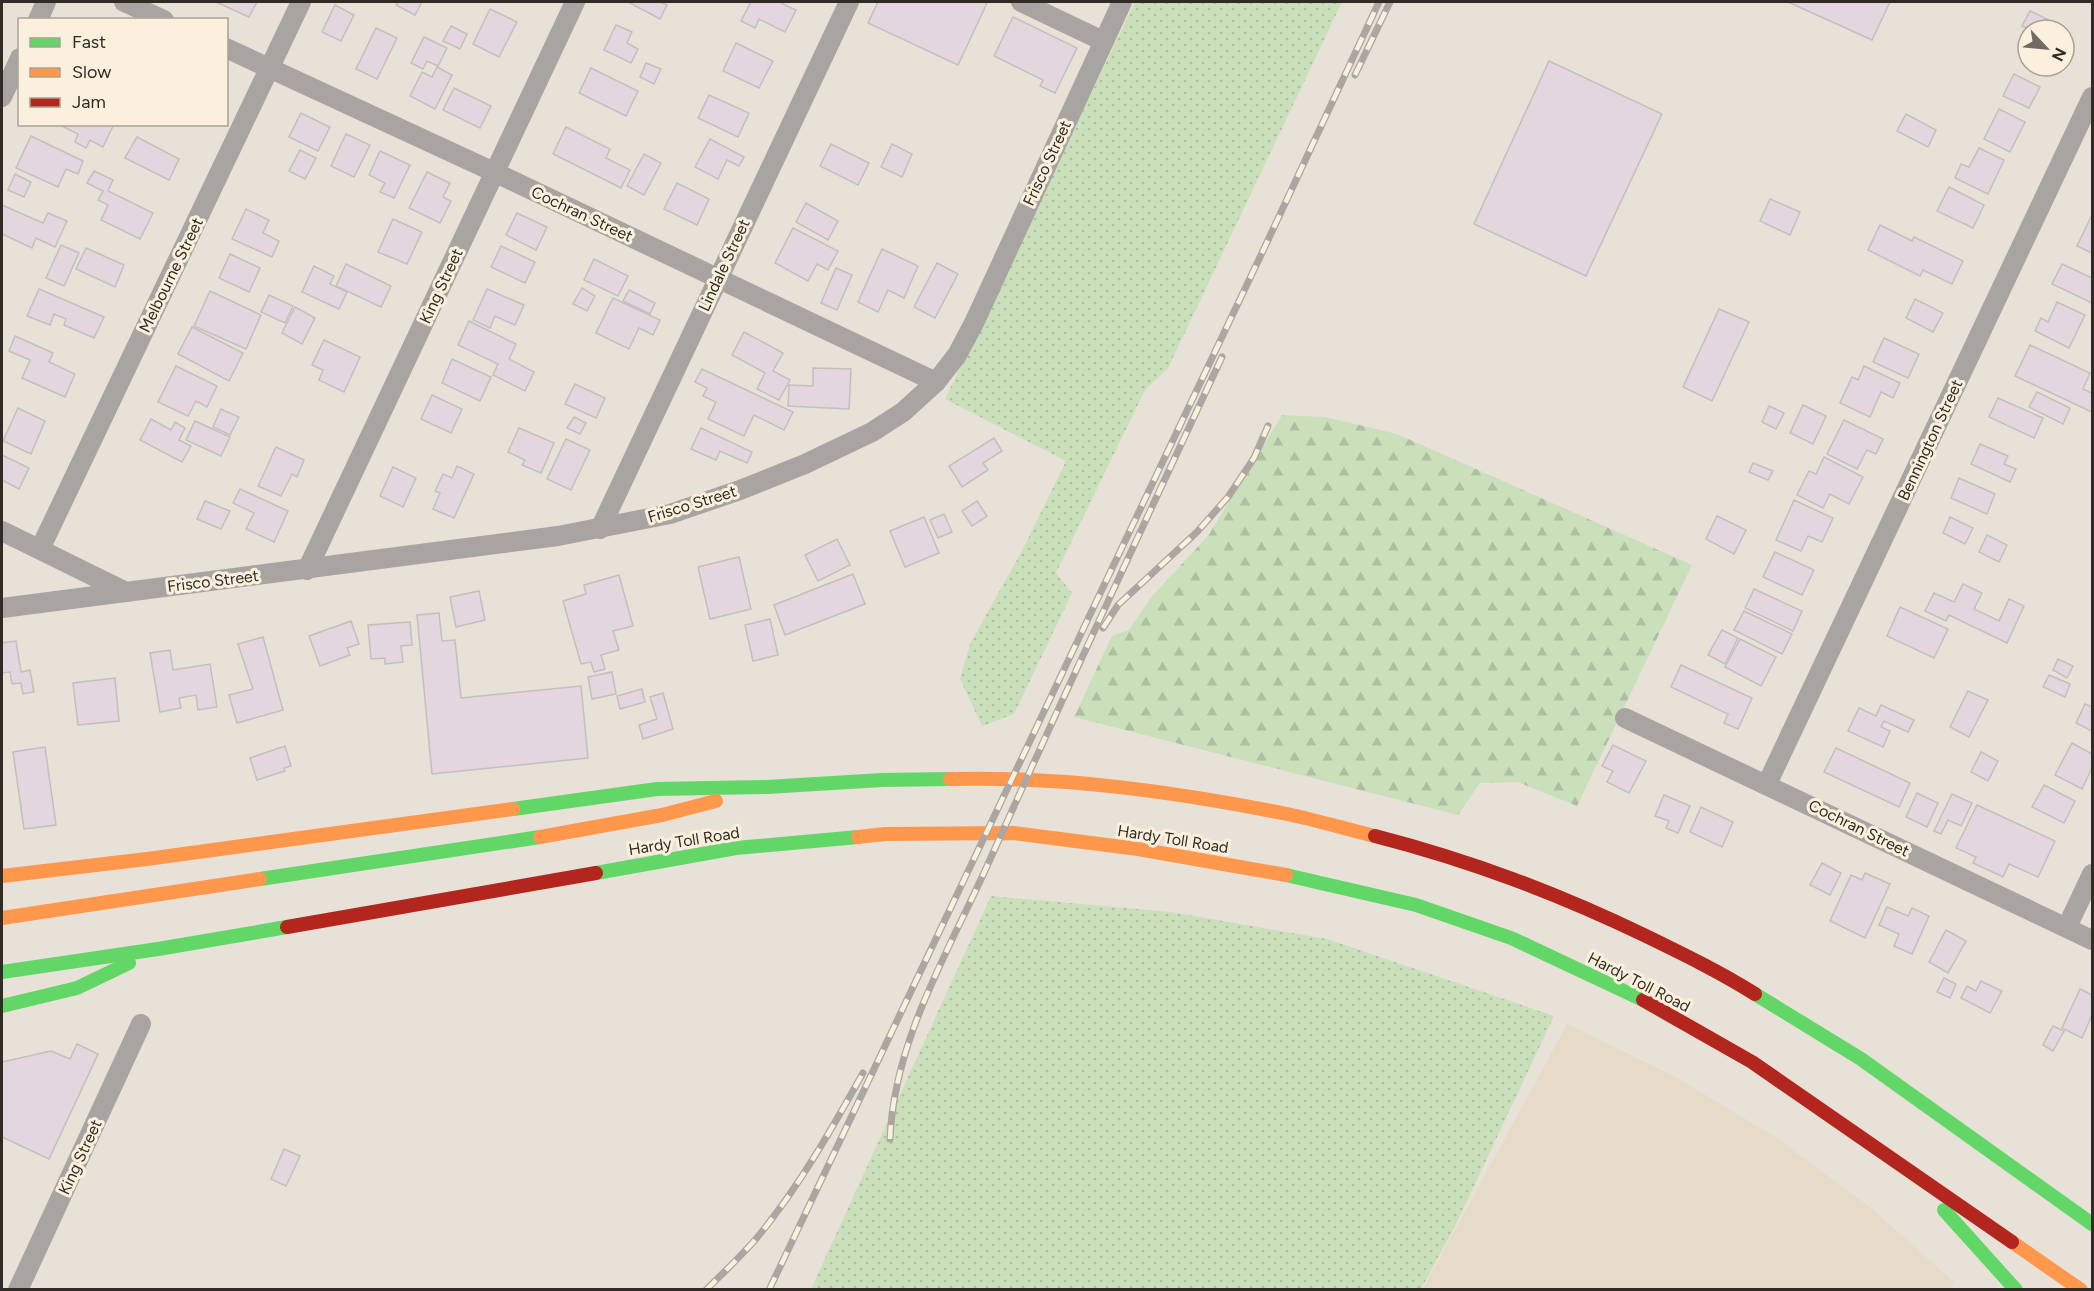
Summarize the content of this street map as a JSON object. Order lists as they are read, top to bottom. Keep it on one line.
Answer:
{"streets":{"highway":["Hardy Toll Road"],"street":["Frisco Street","Cochran Street","Lindale Street","Melbourne Street","King Street","Bennington Street"]},"crossings":[["Frisco Street","Cochran Street"],["Frisco Street","Lindale Street"],["Frisco Street","King Street"],["Cochran Street","Lindale Street"],["Cochran Street","Melbourne Street"],["Cochran Street","King Street"],["Cochran Street","Bennington Street"]],"legend":["Fast","Slow","Jam"],"north":"bottom right"}
